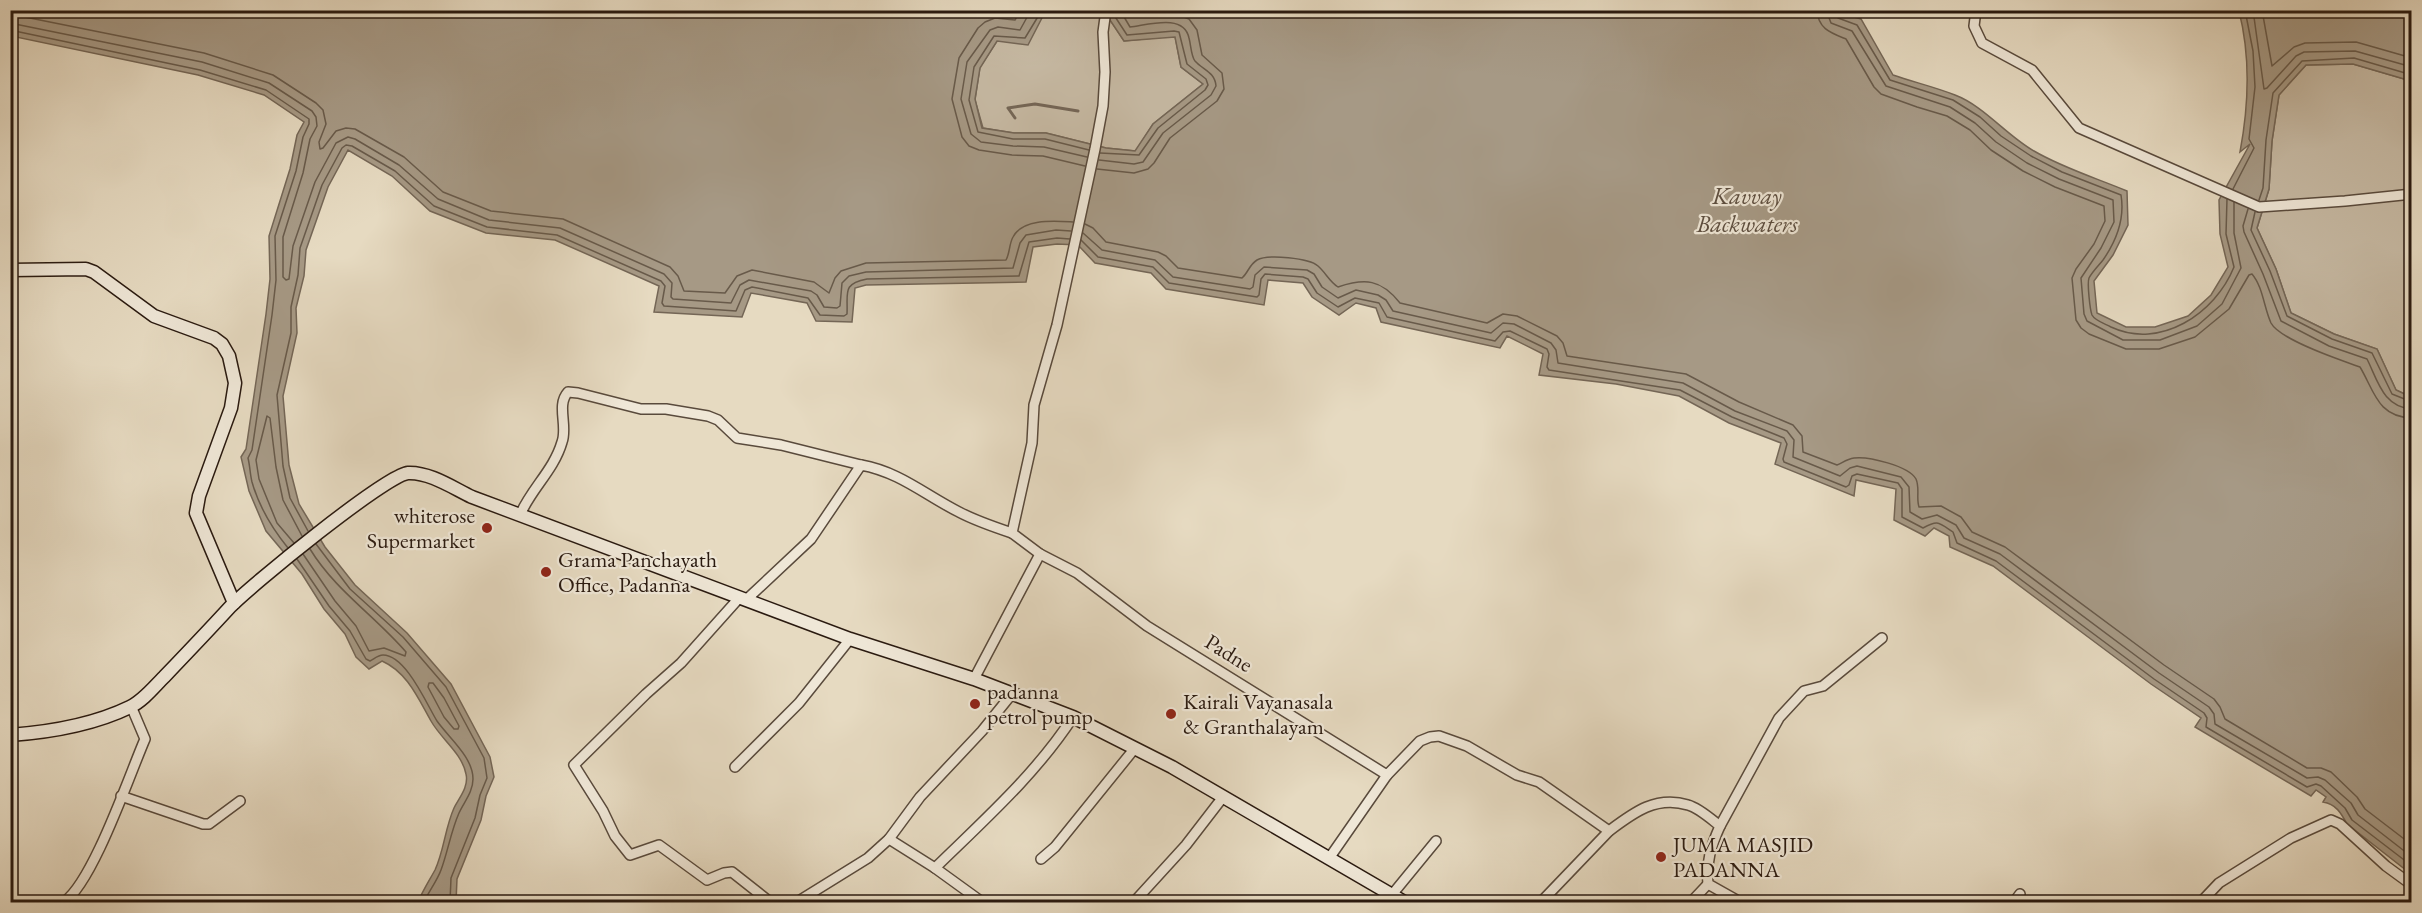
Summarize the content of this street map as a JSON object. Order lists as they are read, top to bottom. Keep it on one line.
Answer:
{"streets":{"street":["Padne"]},"water":["Kavvay Backwaters"],"places":["whiterose Supermarket","Grama Panchayath Office, Padanna","padanna petrol pump","Kairali Vayanasala & Granthalayam","JUMA MASJID PADANNA"]}
